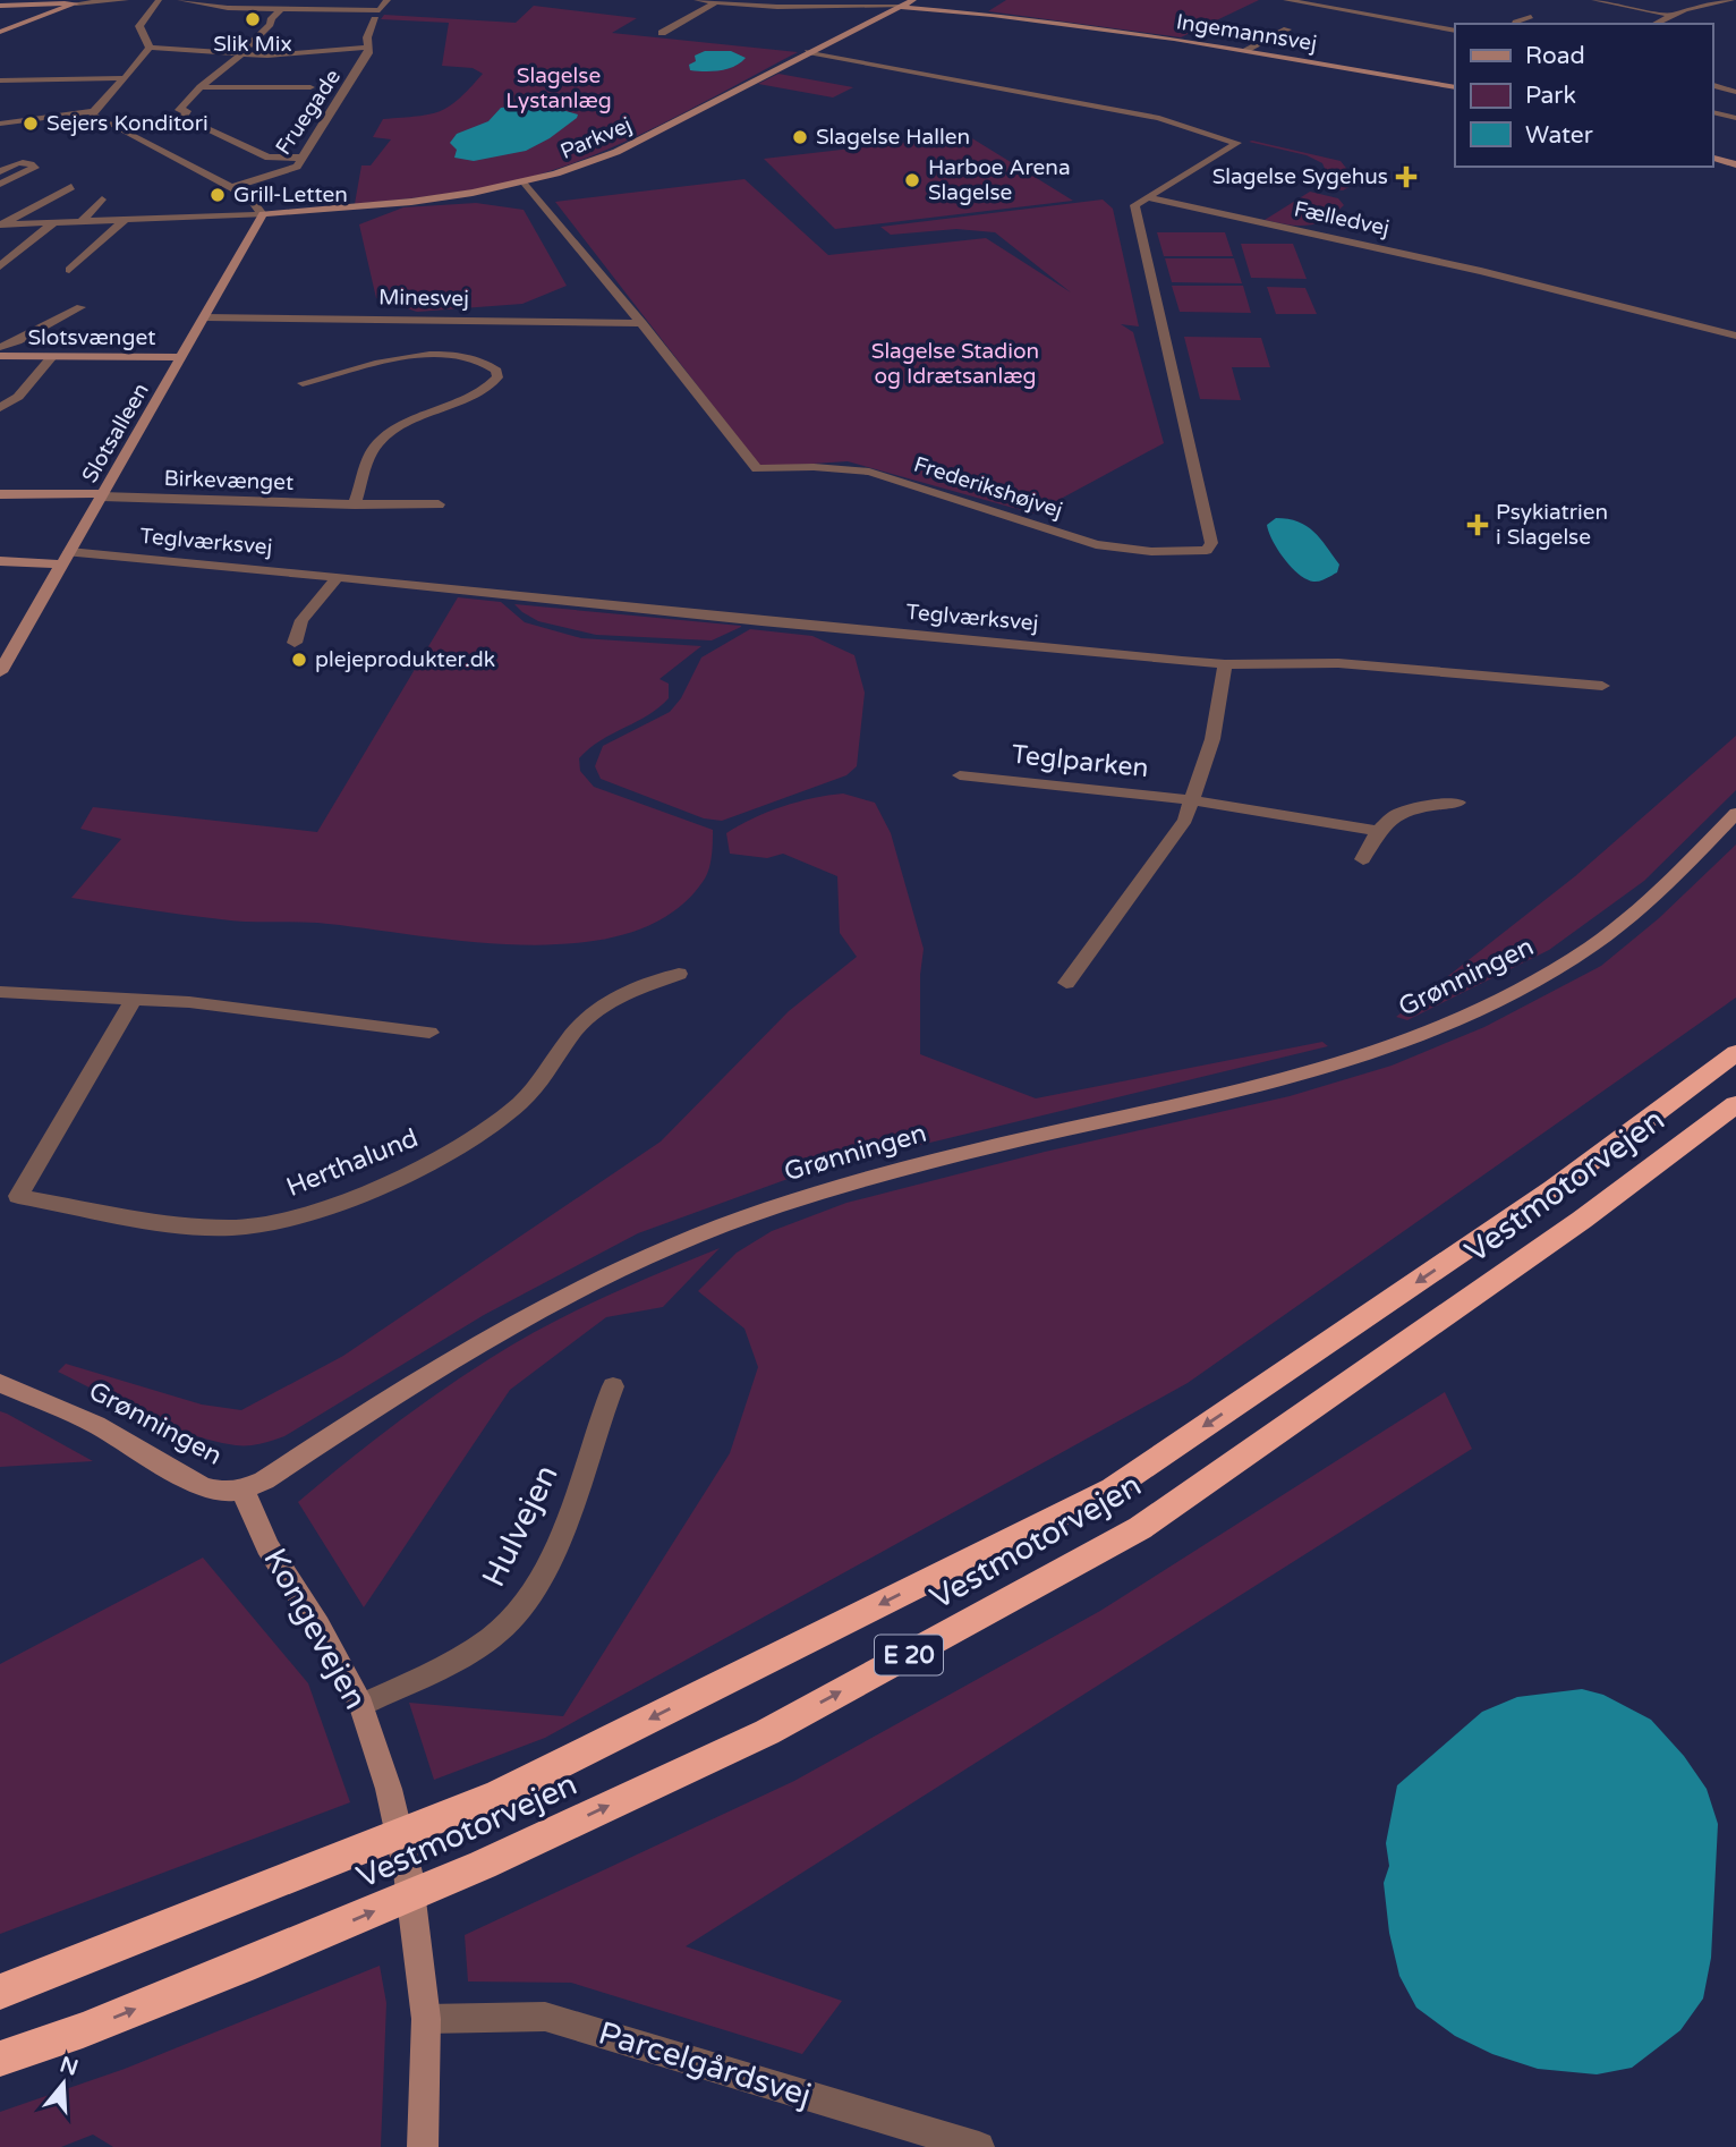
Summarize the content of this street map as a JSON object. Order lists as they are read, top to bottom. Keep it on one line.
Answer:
{"streets":{"highway":["Vestmotorvejen","E 20"],"street":["Ingemannsvej","Fruegade","Parkvej","Fælledvej","Minesvej","Slotsvænget","Slotsalleen","Birkevænget","Frederikshøjvej","Teglværksvej","Teglparken","Grønningen","Herthalund","Hulvejen","Kongevejen","Parcelgårdsvej"]},"crossings":[["Ingemannsvej","Parkvej"],["Parkvej","Slotsalleen"],["Parkvej","Frederikshøjvej"],["Fælledvej","Frederikshøjvej"],["Minesvej","Slotsalleen"],["Minesvej","Frederikshøjvej"],["Slotsvænget","Slotsalleen"],["Slotsalleen","Birkevænget"],["Slotsalleen","Teglværksvej"],["Grønningen","Kongevejen"],["Hulvejen","Kongevejen"],["Kongevejen","Parcelgårdsvej"]],"parks":["Slagelse Lystanlæg","Slagelse Stadion og Idrætsanlæg"],"places":{"other":["Slik Mix","Sejers Konditori","Slagelse Hallen","Harboe Arena Slagelse","Grill-Letten","plejeprodukter.dk"],"health":["Slagelse Sygehus","Psykiatrien i Slagelse"]},"legend":["Road","Park","Water"],"north":"top"}
